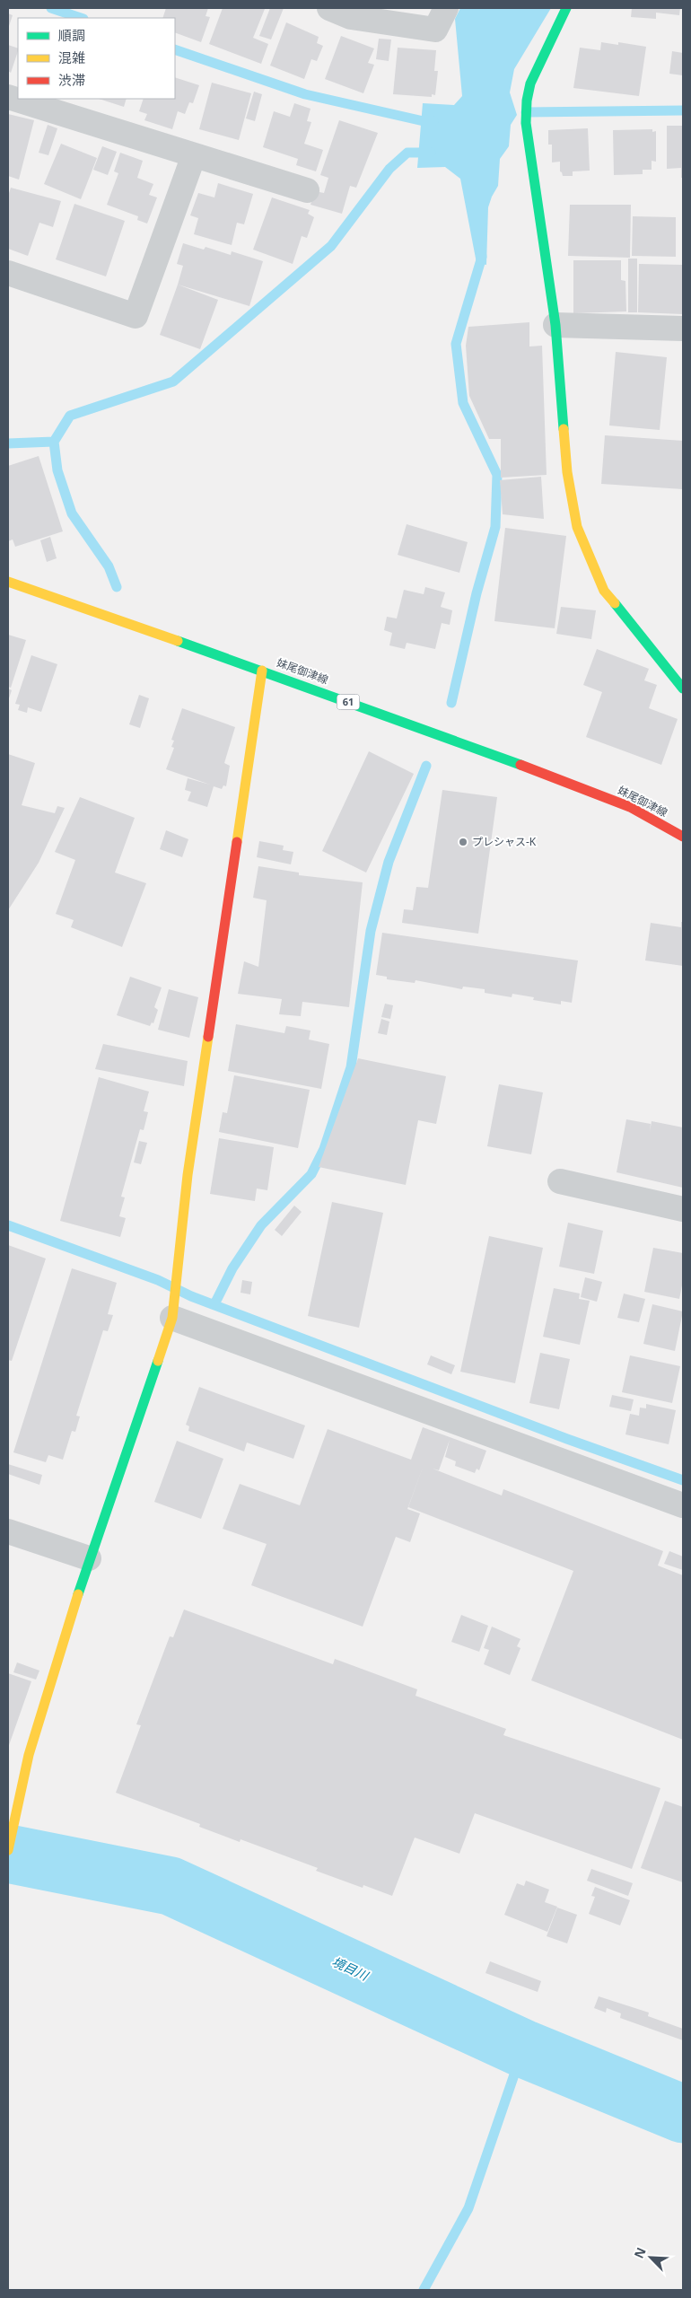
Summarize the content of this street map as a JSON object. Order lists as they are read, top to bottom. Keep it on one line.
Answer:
{"streets":{"street":["妹尾御津線","61"]},"water":["境目川"],"places":["プレシャス-K"],"legend":["順調","混雑","渋滞"],"north":"top left"}
